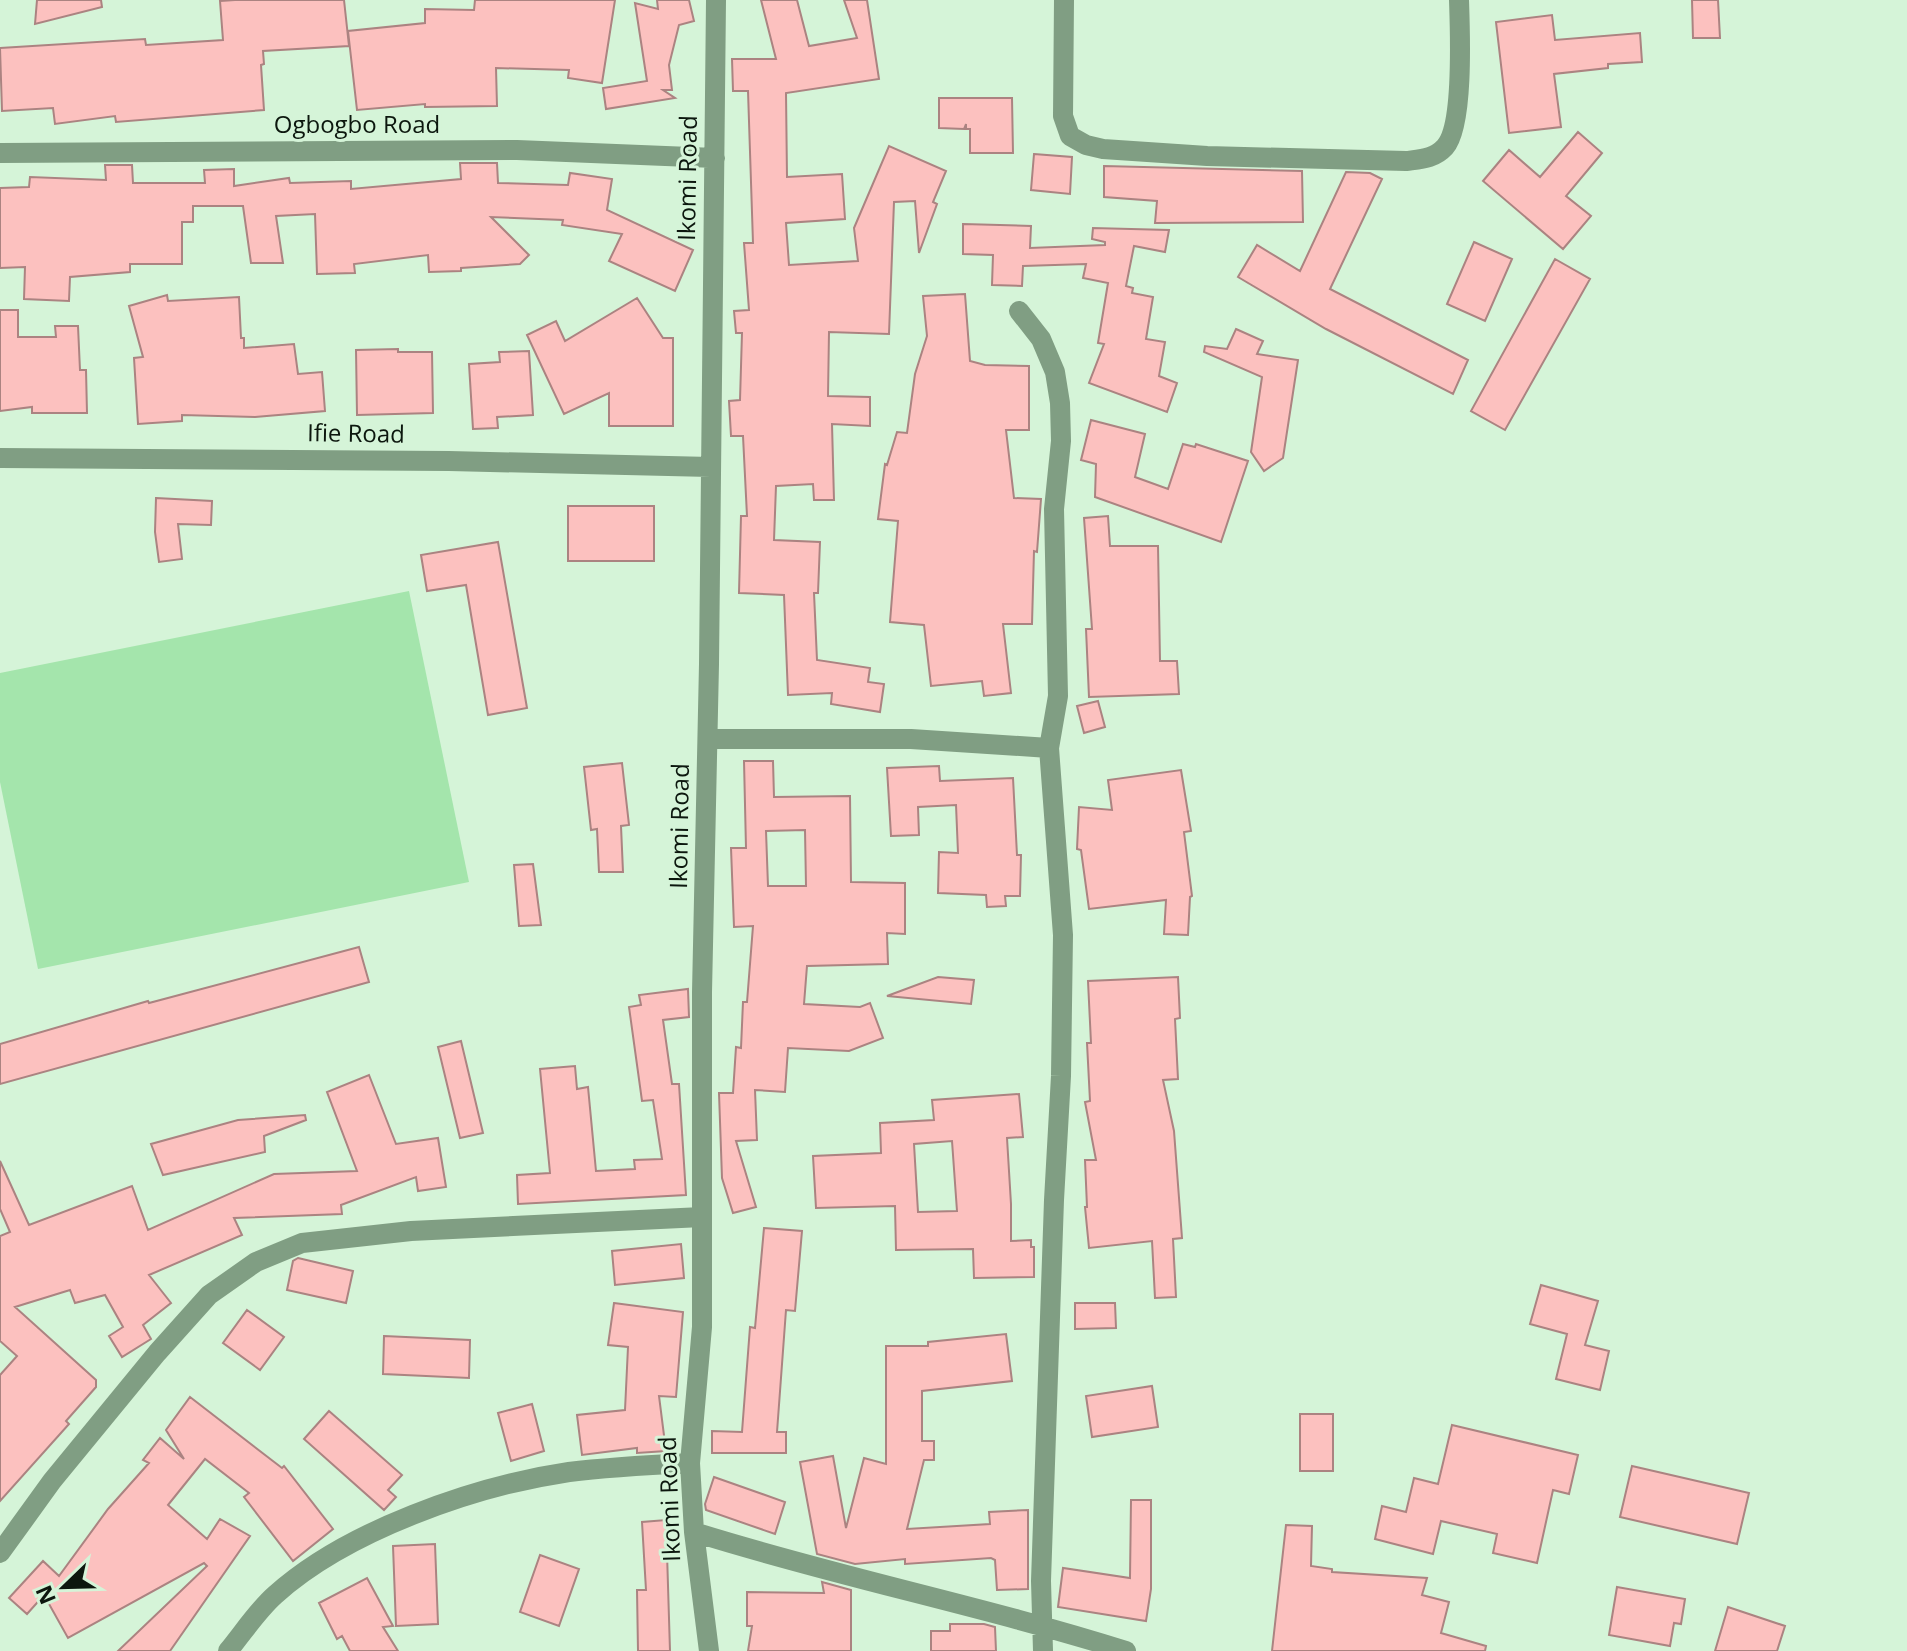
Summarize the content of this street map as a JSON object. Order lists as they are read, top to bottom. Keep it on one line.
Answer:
{"streets":{"street":["Ogbogbo Road","Ikomi Road","Ifie Road"]},"crossings":[["Ogbogbo Road","Ikomi Road"],["Ikomi Road","Ifie Road"]],"north":"bottom left"}
